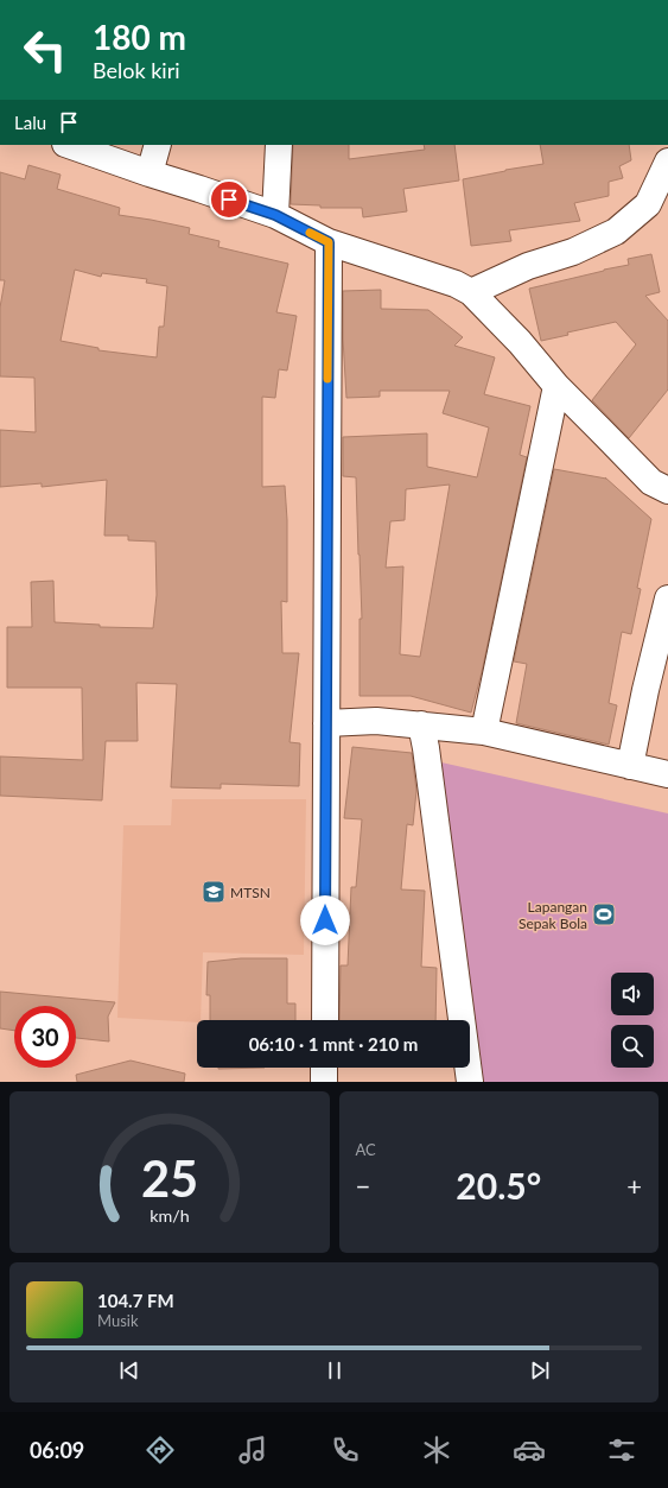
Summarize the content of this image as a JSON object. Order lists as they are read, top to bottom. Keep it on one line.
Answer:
{"places":{"school or university":["MTSN"],"sports":["Lapangan Sepak Bola"]},"page":{"turn":["180 m","Belok kiri"],"then":"Lalu","limit":"30","trip":"06:10 · 1 mnt · 210 m","tile":"AC","heat":["−","20.5°","+"],"song":["104.7 FM","Musik"],"tabs":"06:09","gauge":["25","km/h"]}}
